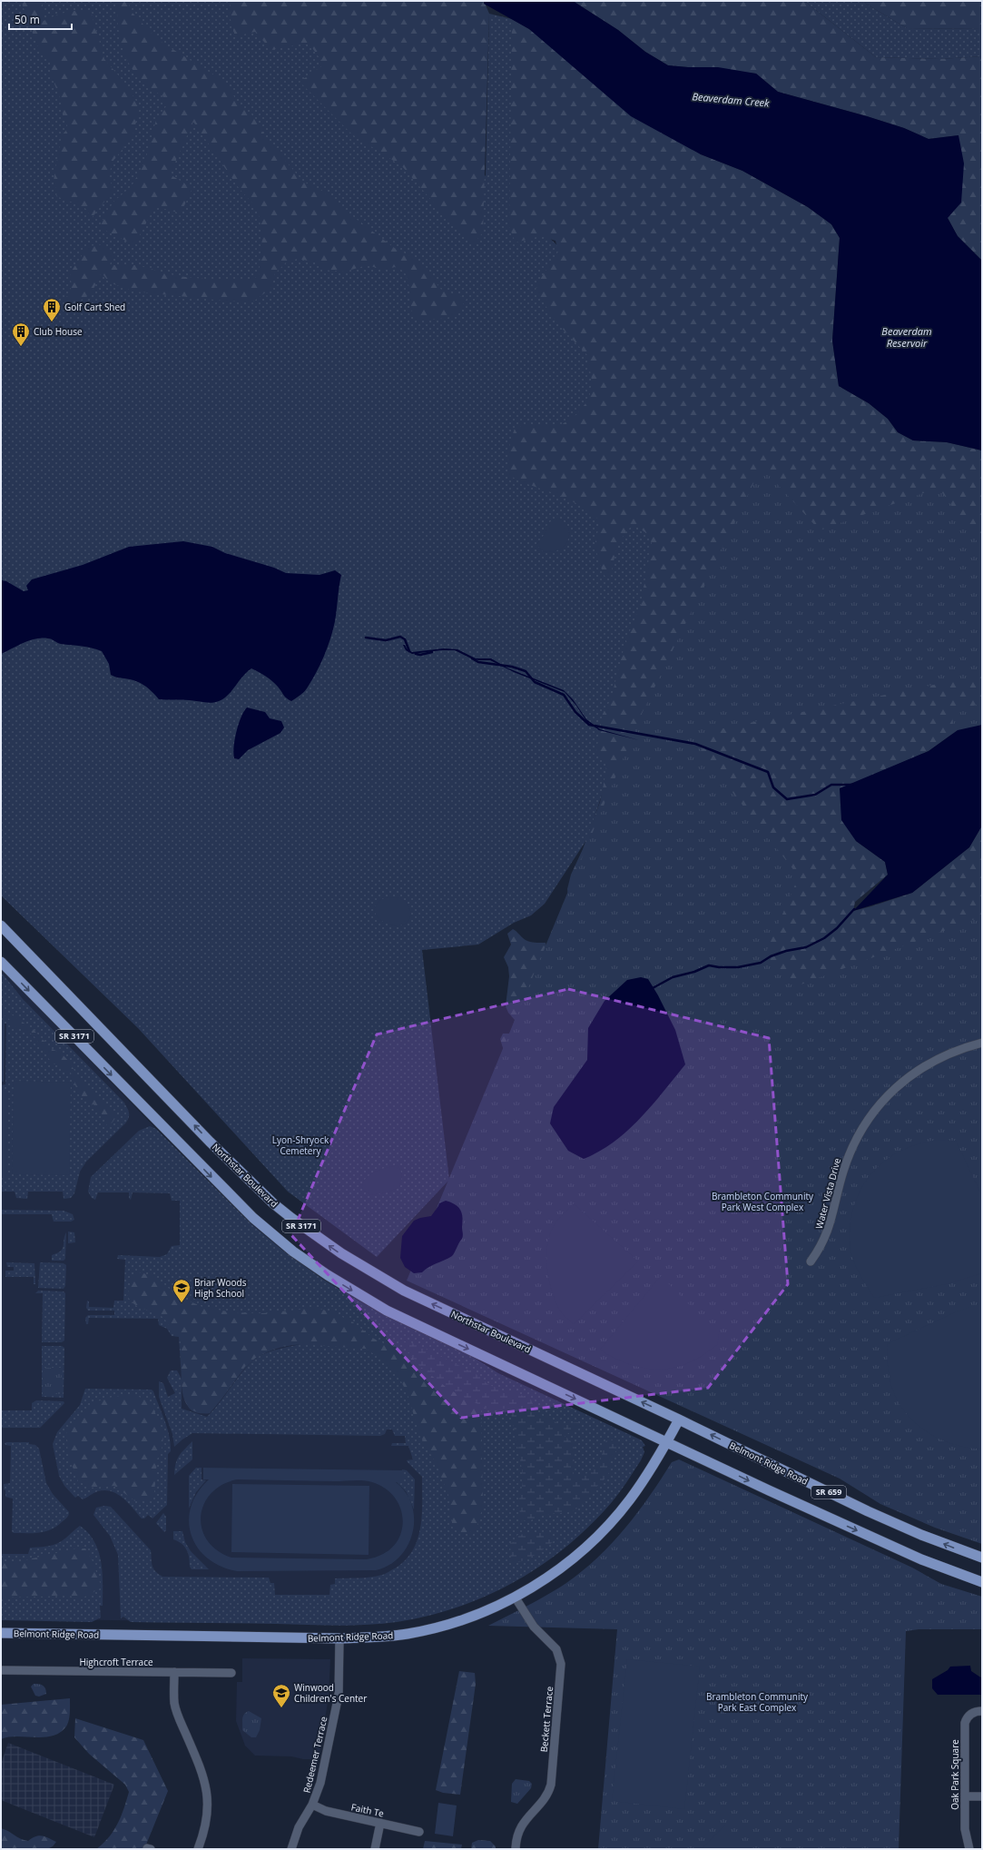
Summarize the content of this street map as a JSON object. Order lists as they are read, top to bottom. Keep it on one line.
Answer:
{"streets":{"main road":["SR 3171","Northstar Boulevard","Belmont Ridge Road","SR 659"],"street":["Water Vista Drive","Highcroft Terrace","Beckett Terrace","Redeemer Terrace","Oak Park Square","Faith Te"]},"crossings":[["SR 3171","Belmont Ridge Road"],["SR 3171","SR 659"],["Northstar Boulevard","Belmont Ridge Road"],["Belmont Ridge Road","SR 659"],["Belmont Ridge Road","Beckett Terrace"],["Belmont Ridge Road","Redeemer Terrace"],["Redeemer Terrace","Faith Te"]],"water":["Beaverdam Creek","Beaverdam Reservoir"],"parks":["Lyon-Shryock Cemetery","Brambleton Community Park West Complex","Brambleton Community Park East Complex"],"places":{"building":["Golf Cart Shed","Club House"],"school or university":["Briar Woods High School","Winwood Children's Center"]},"scale_bar":"50 m"}
